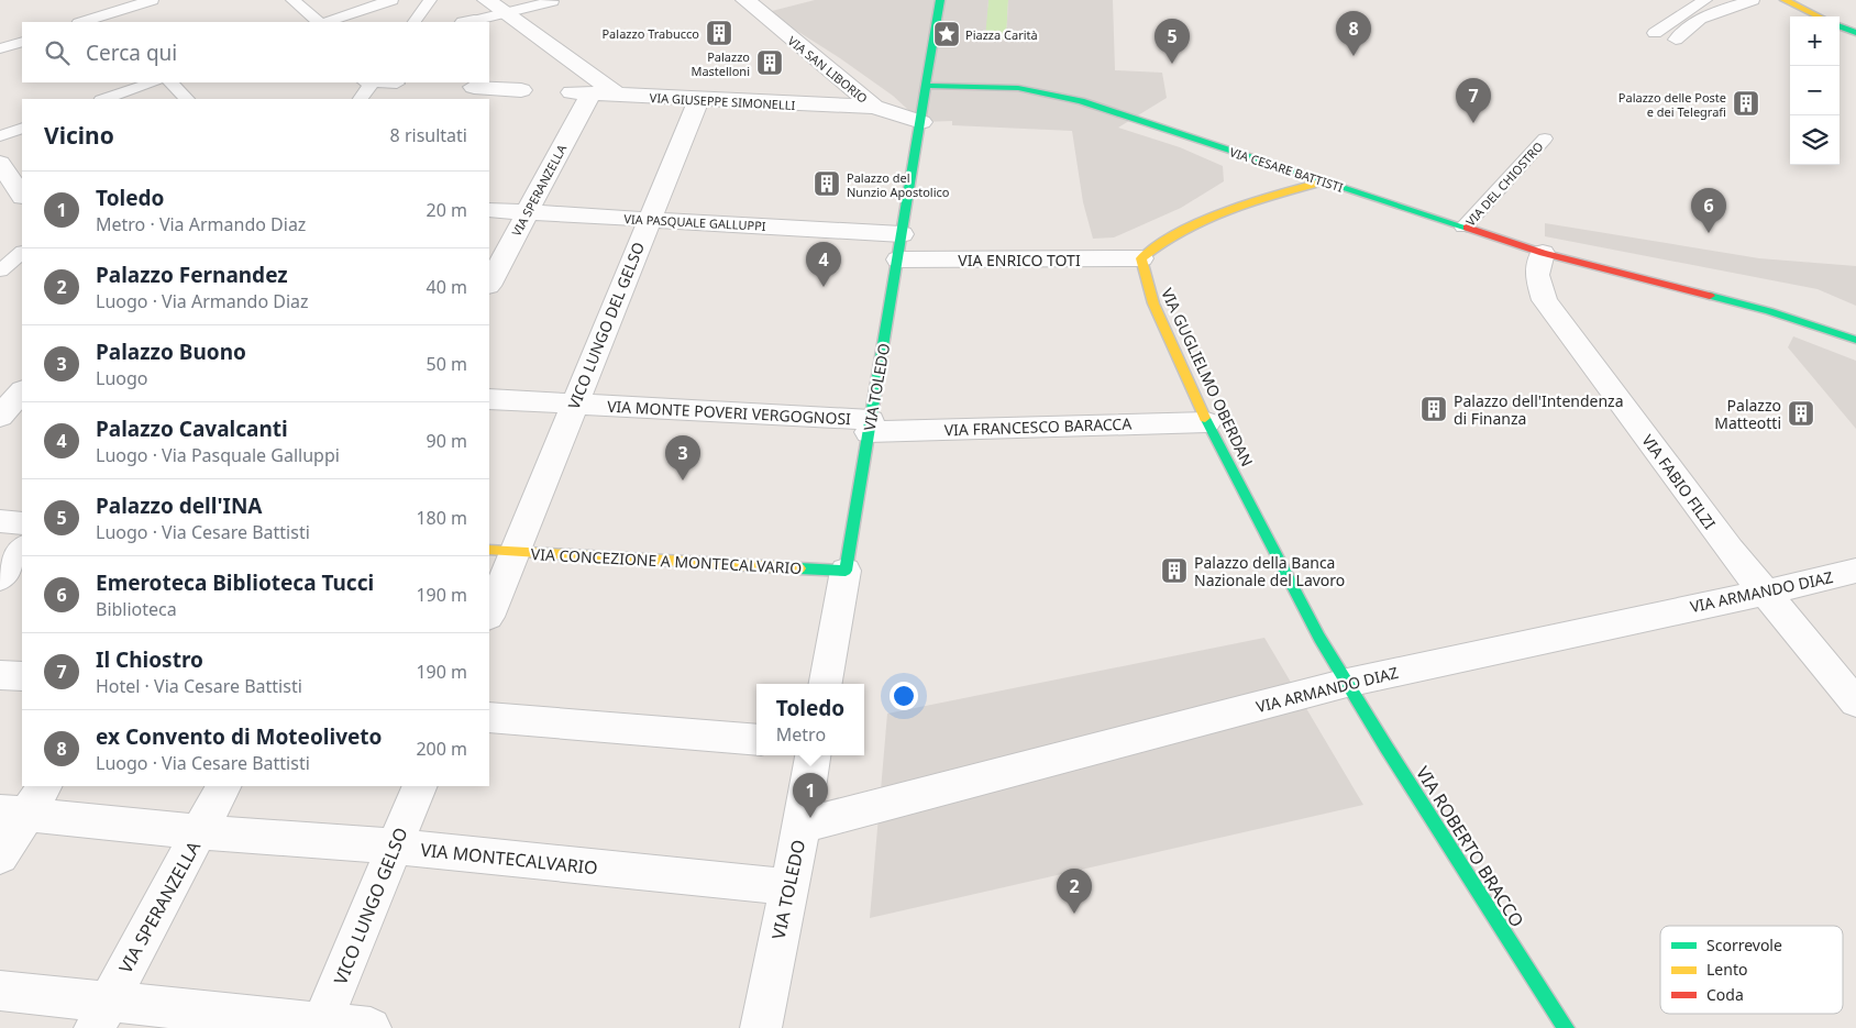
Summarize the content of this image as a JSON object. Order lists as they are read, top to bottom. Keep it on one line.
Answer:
{"streets":{"street":["VIA SAN LIBORIO","VIA GIUSEPPE SIMONELLI","VIA CESARE BATTISTI","VIA SPERANZELLA","VIA PASQUALE GALLUPPI","VIA ENRICO TOTI","VICO LUNGO DEL GELSO","VIA GUGLIELMO OBERDAN","VIA TOLEDO","VIA MONTE POVERI VERGOGNOSI","VIA FRANCESCO BARACCA","VIA FABIO FILZI","VIA CONCEZIONE A MONTECALVARIO","VIA ARMANDO DIAZ","VIA ROBERTO BRACCO","VIA MONTECALVARIO","VICO LUNGO GELSO"],"lane":["VIA DEL CHIOSTRO"]},"crossings":[["VIA SAN LIBORIO","VIA GIUSEPPE SIMONELLI"],["VIA SAN LIBORIO","VIA TOLEDO"],["VIA GIUSEPPE SIMONELLI","VIA SPERANZELLA"],["VIA GIUSEPPE SIMONELLI","VICO LUNGO DEL GELSO"],["VIA CESARE BATTISTI","VIA DEL CHIOSTRO"],["VIA CESARE BATTISTI","VIA TOLEDO"],["VIA CESARE BATTISTI","VIA FABIO FILZI"],["VIA SPERANZELLA","VIA PASQUALE GALLUPPI"],["VIA SPERANZELLA","VIA MONTECALVARIO"],["VIA PASQUALE GALLUPPI","VICO LUNGO DEL GELSO"],["VIA PASQUALE GALLUPPI","VIA TOLEDO"],["VIA ENRICO TOTI","VIA GUGLIELMO OBERDAN"],["VIA ENRICO TOTI","VIA TOLEDO"],["VICO LUNGO DEL GELSO","VIA MONTE POVERI VERGOGNOSI"],["VICO LUNGO DEL GELSO","VIA CONCEZIONE A MONTECALVARIO"],["VIA GUGLIELMO OBERDAN","VIA FRANCESCO BARACCA"],["VIA GUGLIELMO OBERDAN","VIA ARMANDO DIAZ"],["VIA GUGLIELMO OBERDAN","VIA ROBERTO BRACCO"],["VIA TOLEDO","VIA MONTE POVERI VERGOGNOSI"],["VIA TOLEDO","VIA FRANCESCO BARACCA"],["VIA TOLEDO","VIA CONCEZIONE A MONTECALVARIO"],["VIA TOLEDO","VIA ARMANDO DIAZ"],["VIA TOLEDO","VIA MONTECALVARIO"],["VIA MONTE POVERI VERGOGNOSI","VIA FRANCESCO BARACCA"],["VIA FABIO FILZI","VIA ARMANDO DIAZ"],["VIA ARMANDO DIAZ","VIA ROBERTO BRACCO"],["VIA MONTECALVARIO","VICO LUNGO GELSO"]],"places":{"building":["Palazzo Trabucco","Palazzo Mastelloni","Palazzo delle Poste e dei Telegrafi","Palazzo del Nunzio Apostolico","Palazzo dell'Intendenza di Finanza","Palazzo Matteotti","Palazzo della Banca Nazionale del Lavoro"],"place":["Piazza Carità"]},"legend":["Scorrevole","Lento","Coda"],"page":{"pins":["8","5","7","6","4","3","1","2"],"map_buttons":["+","−"],"search":"Cerca qui","heading":["Vicino","8 risultati"],"list":[{"mark":"1","name":"Toledo","note":"Metro · Via Armando Diaz","value":"20 m"},{"mark":"2","name":"Palazzo Fernandez","note":"Luogo · Via Armando Diaz","value":"40 m"},{"mark":"3","name":"Palazzo Buono","note":"Luogo","value":"50 m"},{"mark":"4","name":"Palazzo Cavalcanti","note":"Luogo · Via Pasquale Galluppi","value":"90 m"},{"mark":"5","name":"Palazzo dell'INA","note":"Luogo · Via Cesare Battisti","value":"180 m"},{"mark":"6","name":"Emeroteca Biblioteca Tucci","note":"Biblioteca","value":"190 m"},{"mark":"7","name":"Il Chiostro","note":"Hotel · Via Cesare Battisti","value":"190 m"},{"mark":"8","name":"ex Convento di Moteoliveto","note":"Luogo · Via Cesare Battisti","value":"200 m"}],"popup":["Toledo","Metro"]}}
